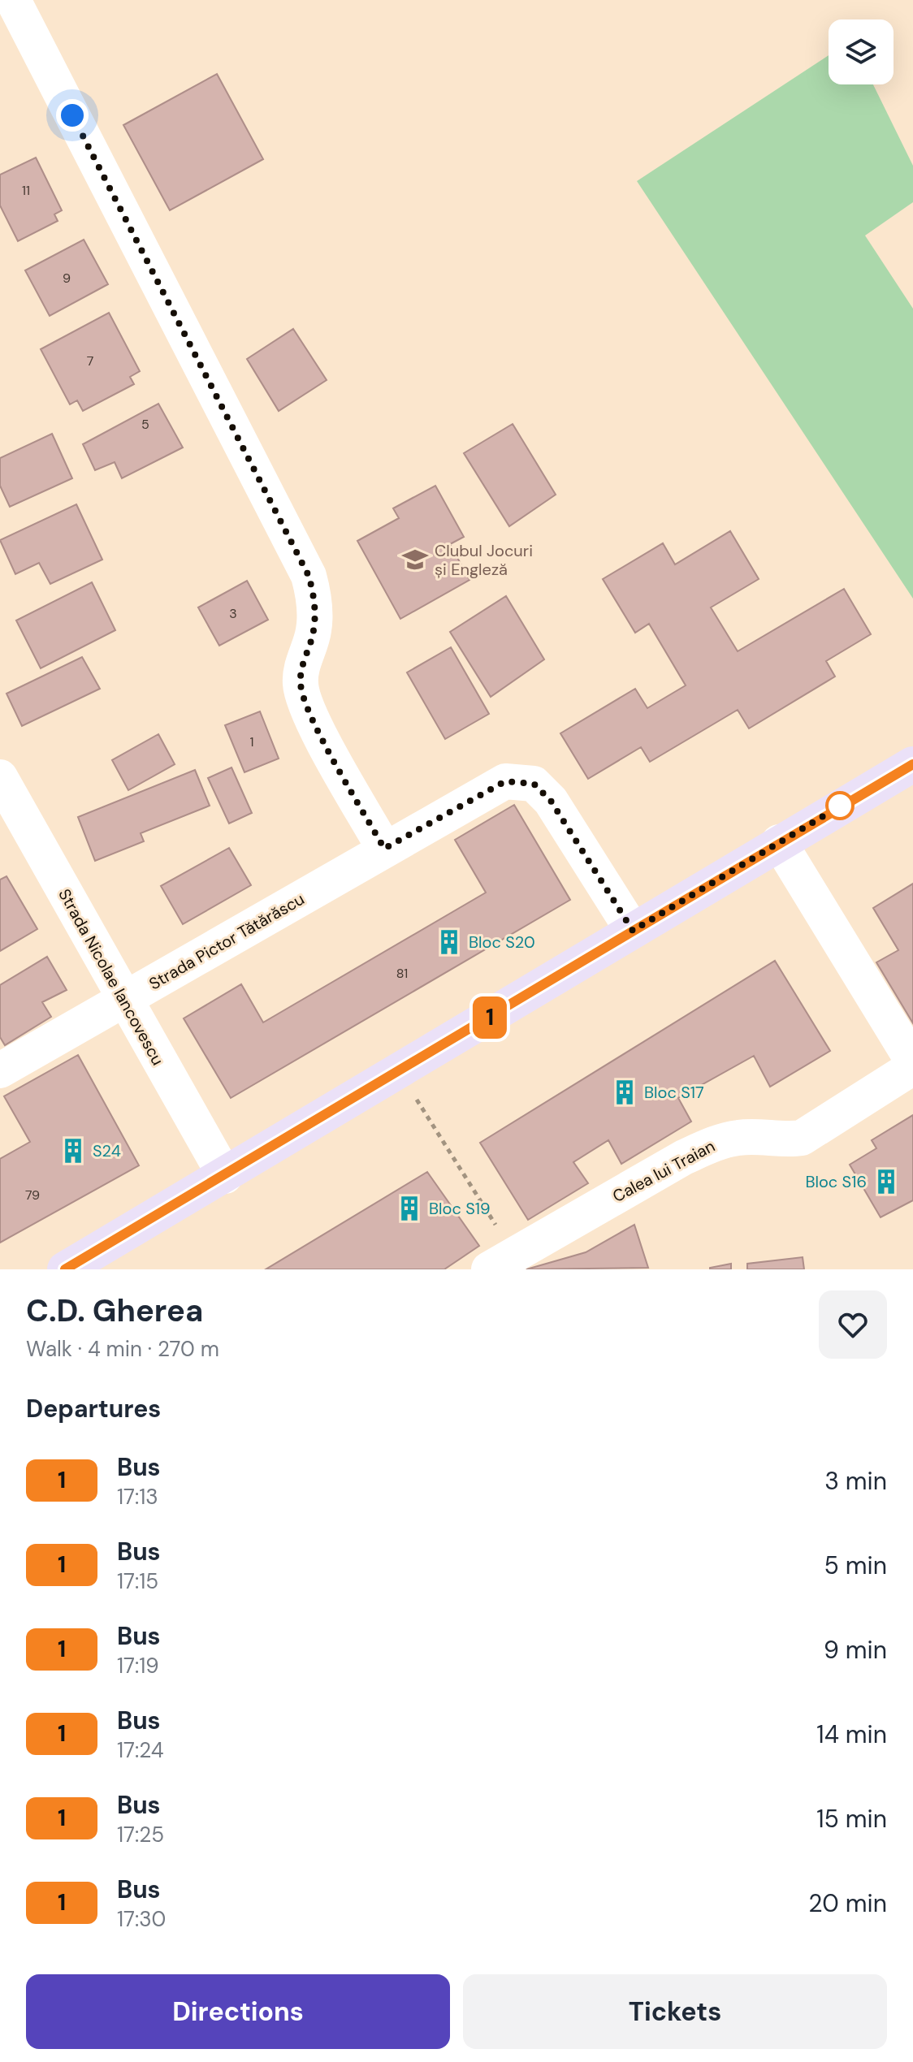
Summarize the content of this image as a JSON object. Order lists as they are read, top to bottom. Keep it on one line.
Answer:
{"streets":{"street":["Strada Pictor Tătărăscu","Strada Nicolae Iancovescu","Calea lui Traian"]},"crossings":[["Strada Pictor Tătărăscu","Strada Nicolae Iancovescu"]],"places":{"school or university":["Clubul Jocuri și Engleză"],"building":["Bloc S20","Bloc S17","S24","Bloc S16","Bloc S19"]},"lines":["bus line 1"],"house_numbers":["11","9","7","5","3","1","81","79"],"page":{"on_map":"1","heading":[["C.D. Gherea","Walk · 4 min · 270 m"],"Departures"],"list":[{"mark":"1","name":"Bus","note":"17:13","value":"3 min"},{"mark":"1","name":"Bus","note":"17:15","value":"5 min"},{"mark":"1","name":"Bus","note":"17:19","value":"9 min"},{"mark":"1","name":"Bus","note":"17:24","value":"14 min"},{"mark":"1","name":"Bus","note":"17:25","value":"15 min"},{"mark":"1","name":"Bus","note":"17:30","value":"20 min"}],"buttons":["Directions","Tickets"]}}
